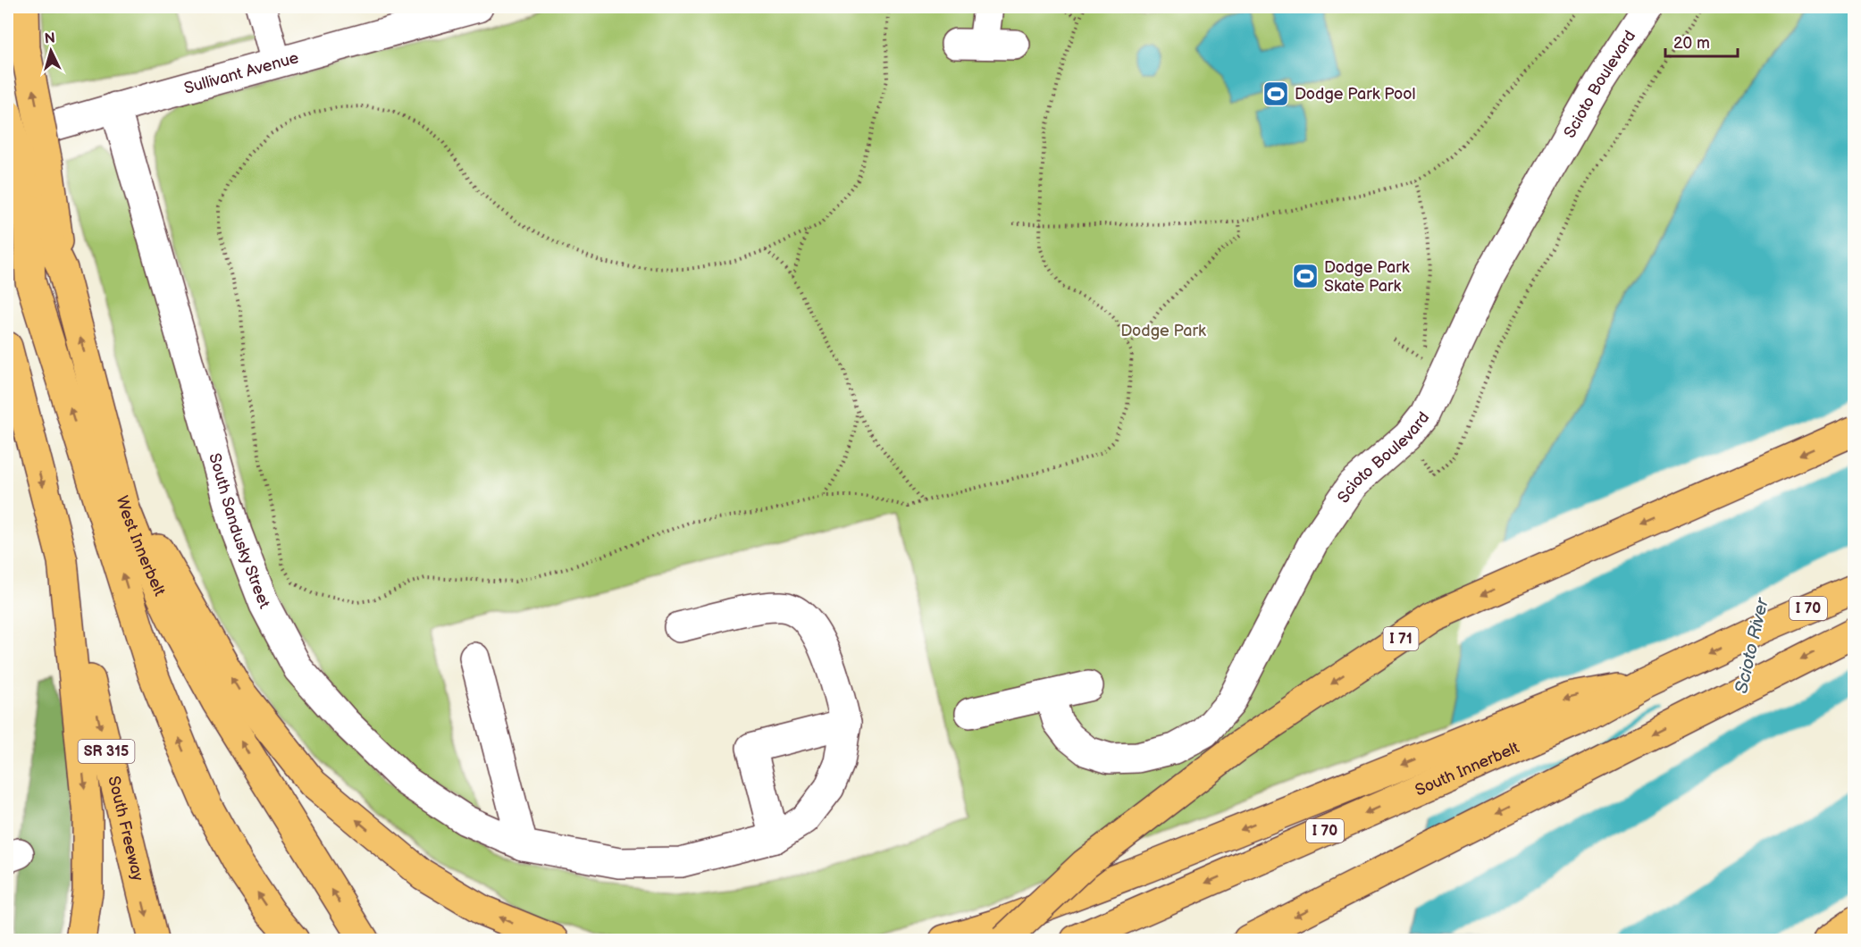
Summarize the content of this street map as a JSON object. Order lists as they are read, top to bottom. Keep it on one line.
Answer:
{"streets":{"highway":["West Innerbelt","I 70","I 71","SR 315","South Innerbelt","South Freeway"],"street":["Sullivant Avenue","Scioto Boulevard","South Sandusky Street"]},"crossings":[["Sullivant Avenue","South Sandusky Street"],["SR 315","South Freeway"]],"water":["Scioto River"],"parks":["Dodge Park"],"places":{"sports":["Dodge Park Pool","Dodge Park Skate Park"]},"scale_bar":"20 m","north":"top"}
